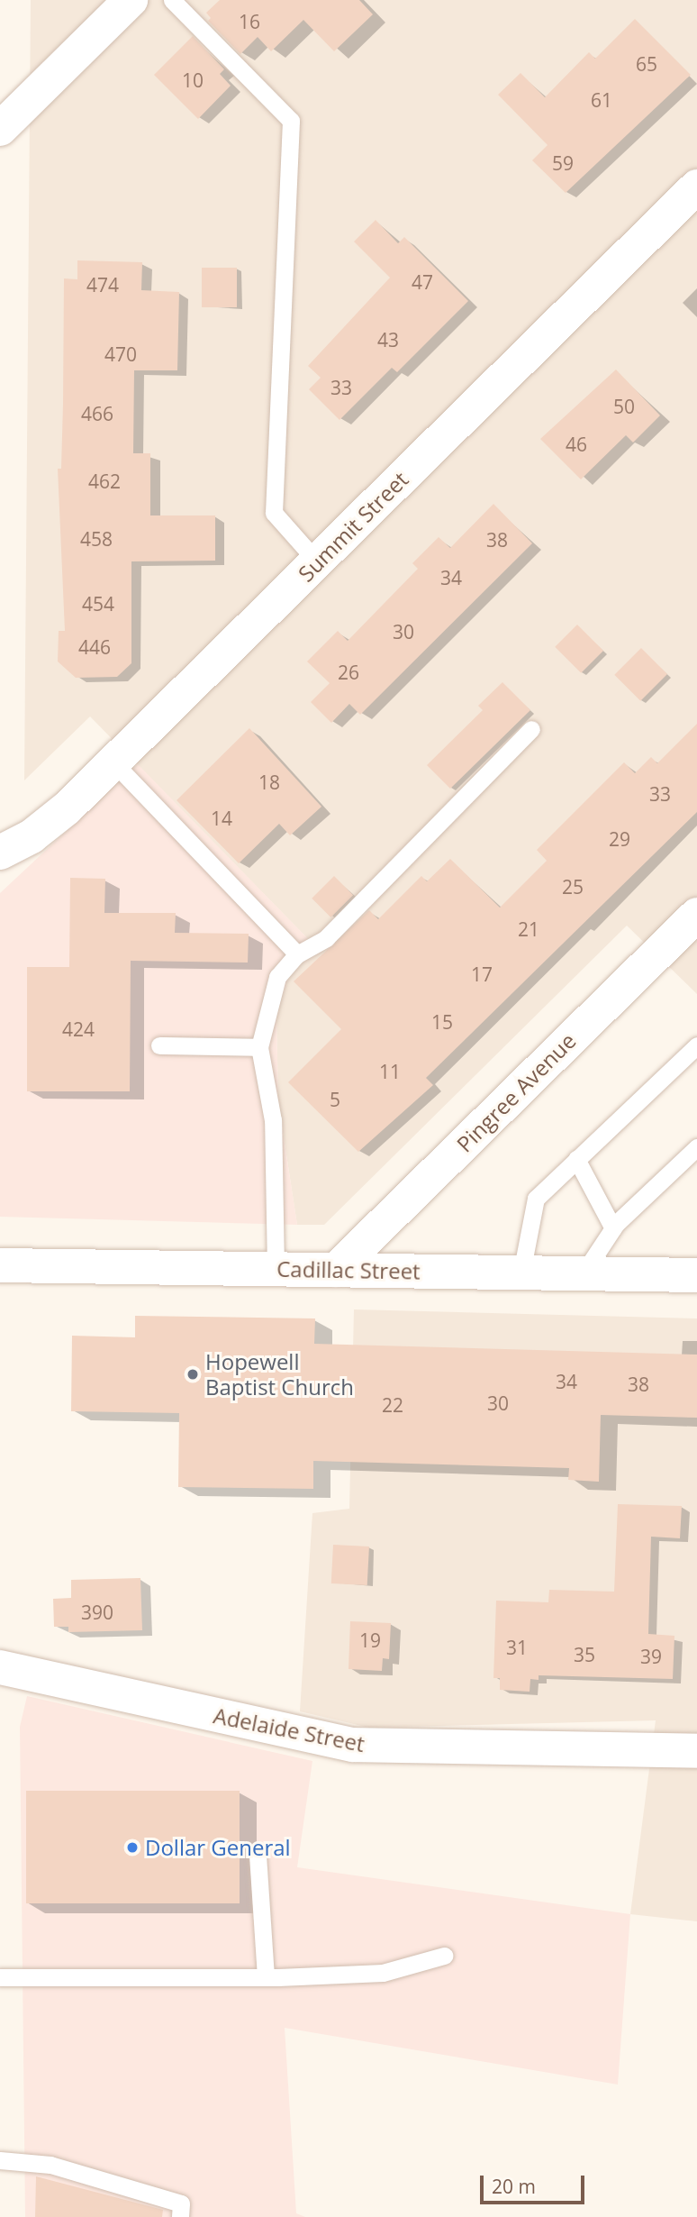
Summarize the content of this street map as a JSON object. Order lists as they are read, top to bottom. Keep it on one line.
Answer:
{"streets":{"street":["Summit Street","Pingree Avenue","Cadillac Street","Adelaide Street"]},"crossings":[["Pingree Avenue","Cadillac Street"]],"places":["Hopewell Baptist Church","Dollar General"],"house_numbers":["16","65","10","61","59","47","474","43","470","33","50","466","46","462","458","38","34","454","30","446","26","18","33","14","29","25","21","17","15","424","11","5","34","38","30","22","390","19","31","35","39"],"scale_bar":"20 m"}
